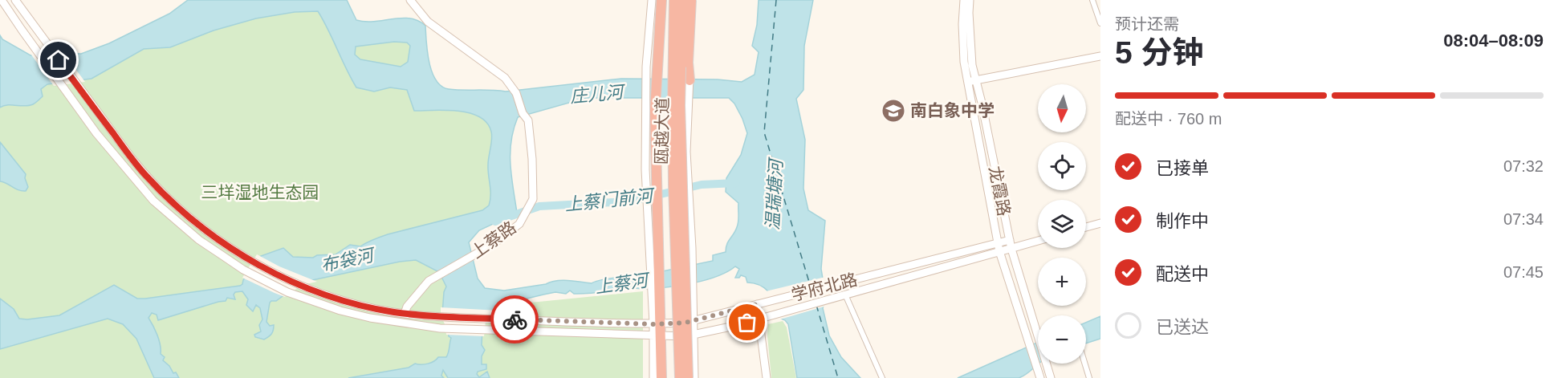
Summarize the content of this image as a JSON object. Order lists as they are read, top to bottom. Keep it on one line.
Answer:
{"streets":{"highway":["瓯越大道"],"main road":["龙霞路","上蔡路","学府北路"]},"crossings":[["瓯越大道","学府北路"],["龙霞路","学府北路"],["上蔡路","学府北路"]],"water":["庄儿河","温瑞塘河","上蔡门前河","布袋河","上蔡河"],"parks":["三垟湿地生态园"],"places":{"school or university":["南白象中学"]},"north":"bottom","page":{"heading":["5 分钟","预计还需","08:04–08:09"],"bar":"配送中 · 760 m","map_buttons":["+","−"],"list":[["已接单","07:32"],["制作中","07:34"],["配送中","07:45"],"已送达"]}}
